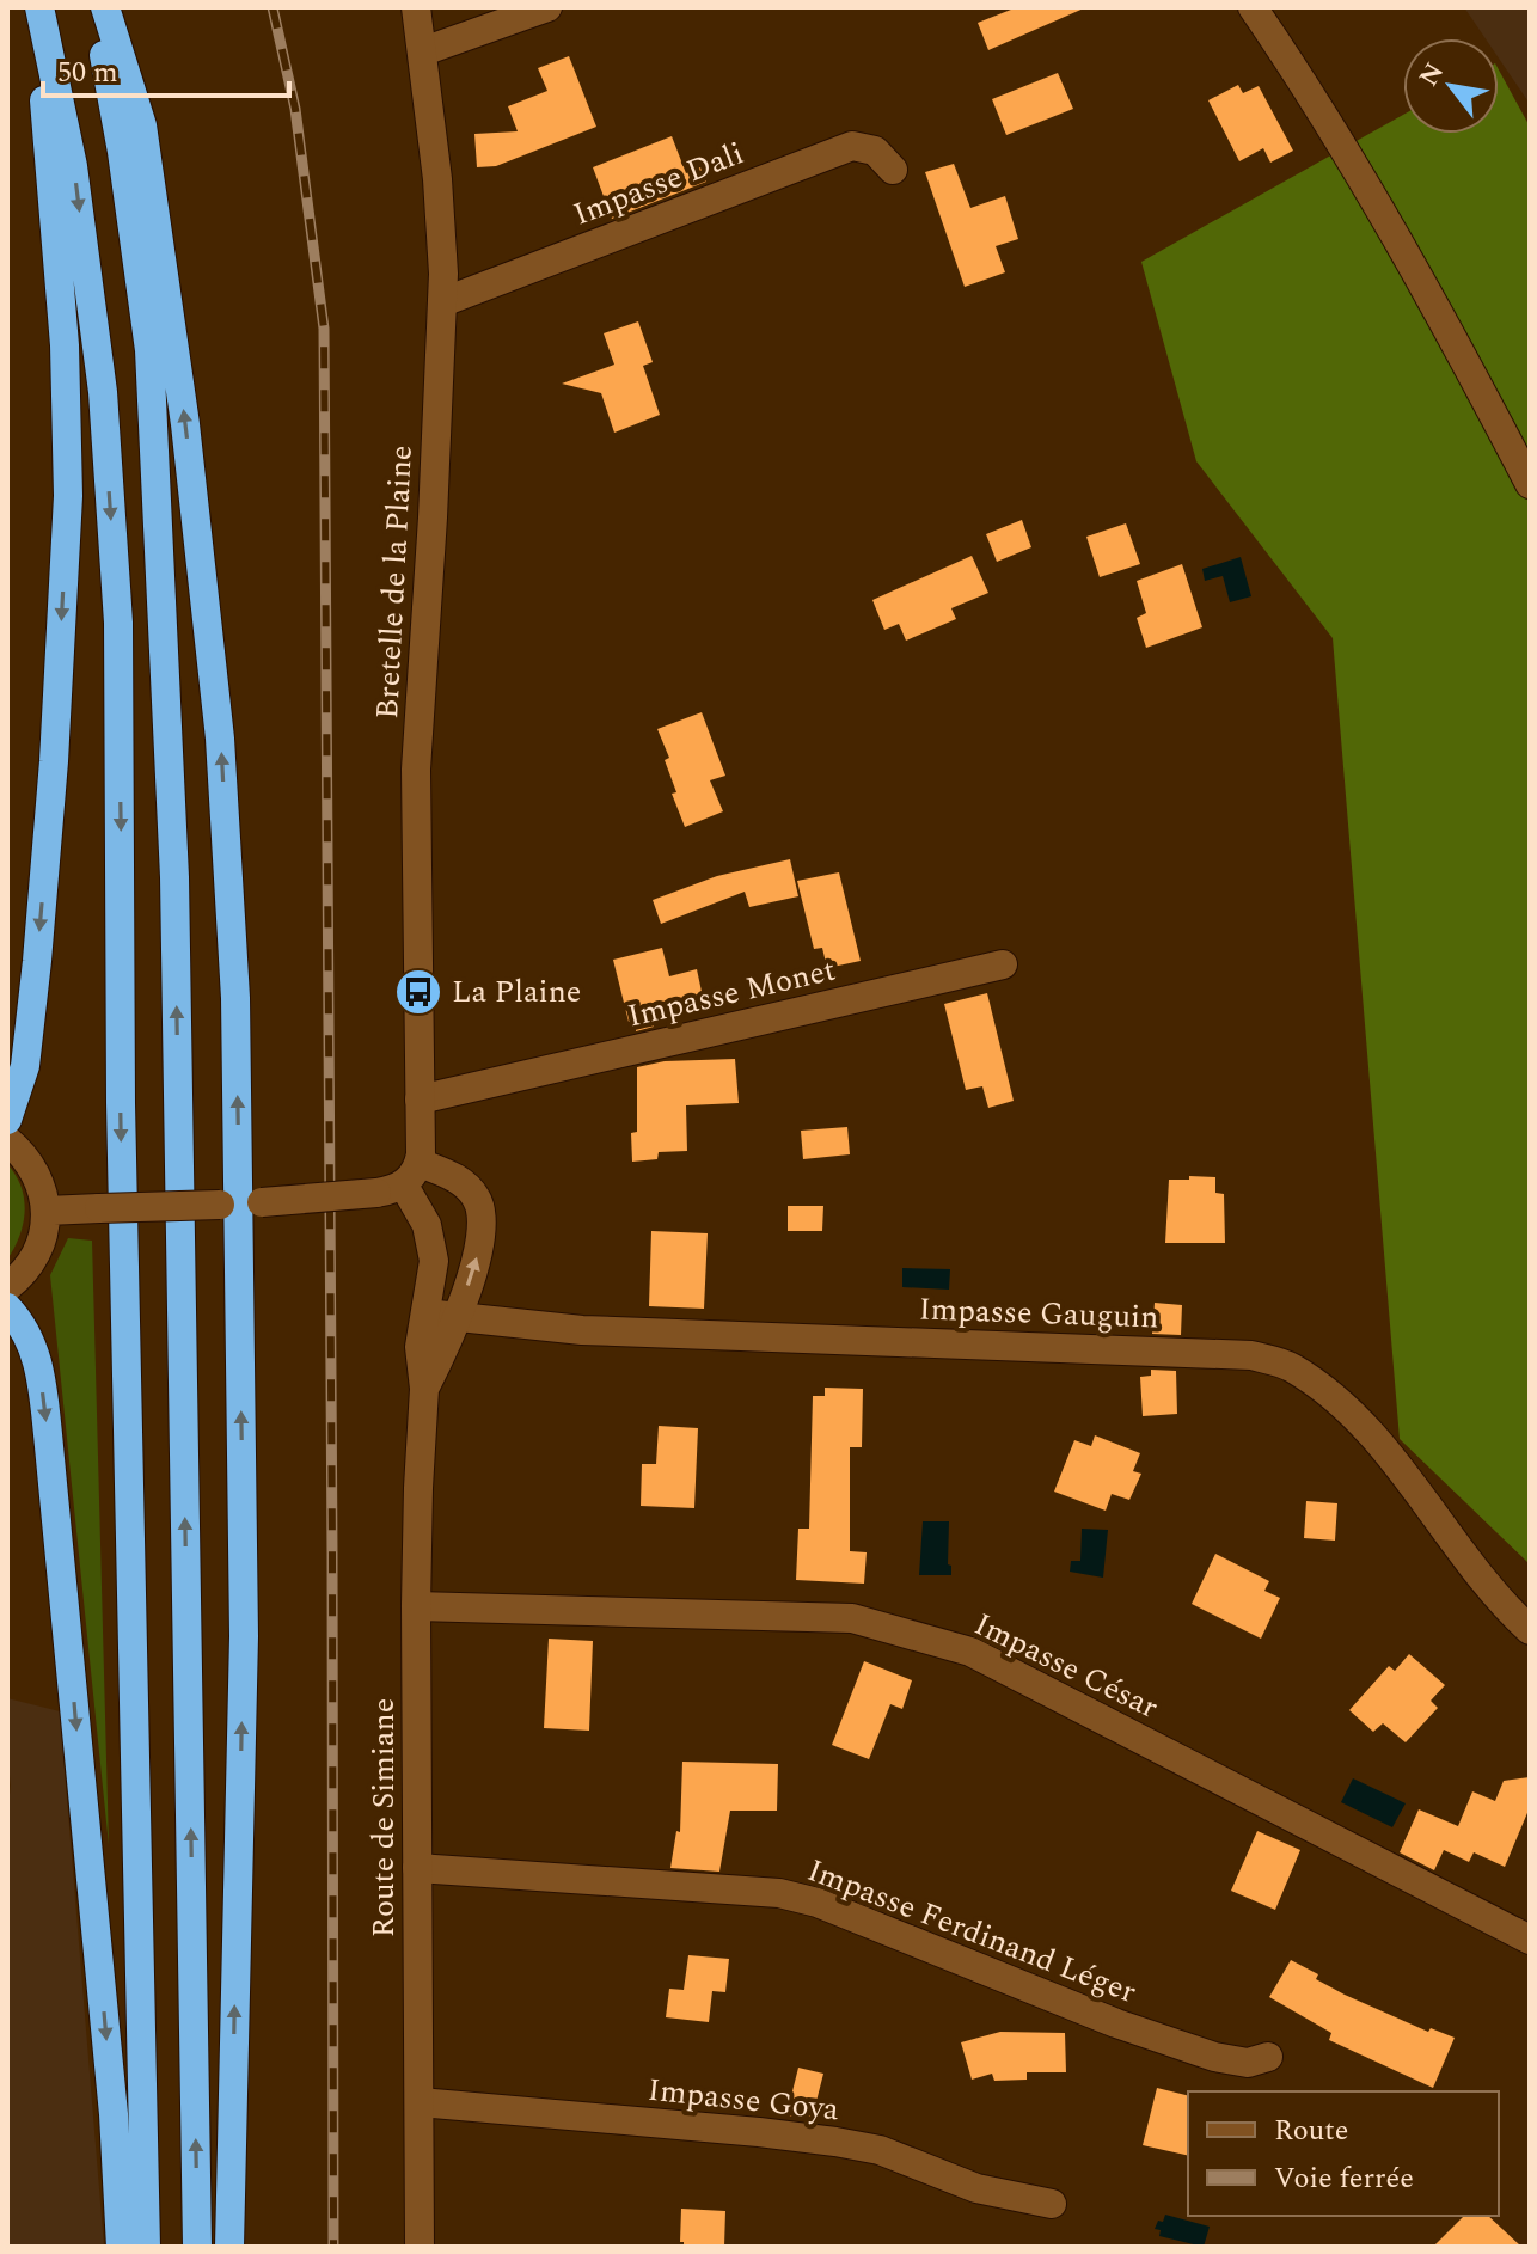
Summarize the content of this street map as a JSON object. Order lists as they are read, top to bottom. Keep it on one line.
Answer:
{"streets":{"street":["Impasse Dali","Bretelle de la Plaine","Impasse Monet","Impasse Gauguin","Impasse César","Route de Simiane","Impasse Ferdinand Léger","Impasse Goya"]},"crossings":[["Impasse Dali","Bretelle de la Plaine"],["Bretelle de la Plaine","Impasse Monet"],["Bretelle de la Plaine","Route de Simiane"],["Impasse Gauguin","Route de Simiane"],["Impasse César","Route de Simiane"],["Route de Simiane","Impasse Ferdinand Léger"],["Route de Simiane","Impasse Goya"]],"places":{"bus stop":["La Plaine"]},"legend":["Route","Voie ferrée"],"scale_bar":"50 m","north":"top left"}
